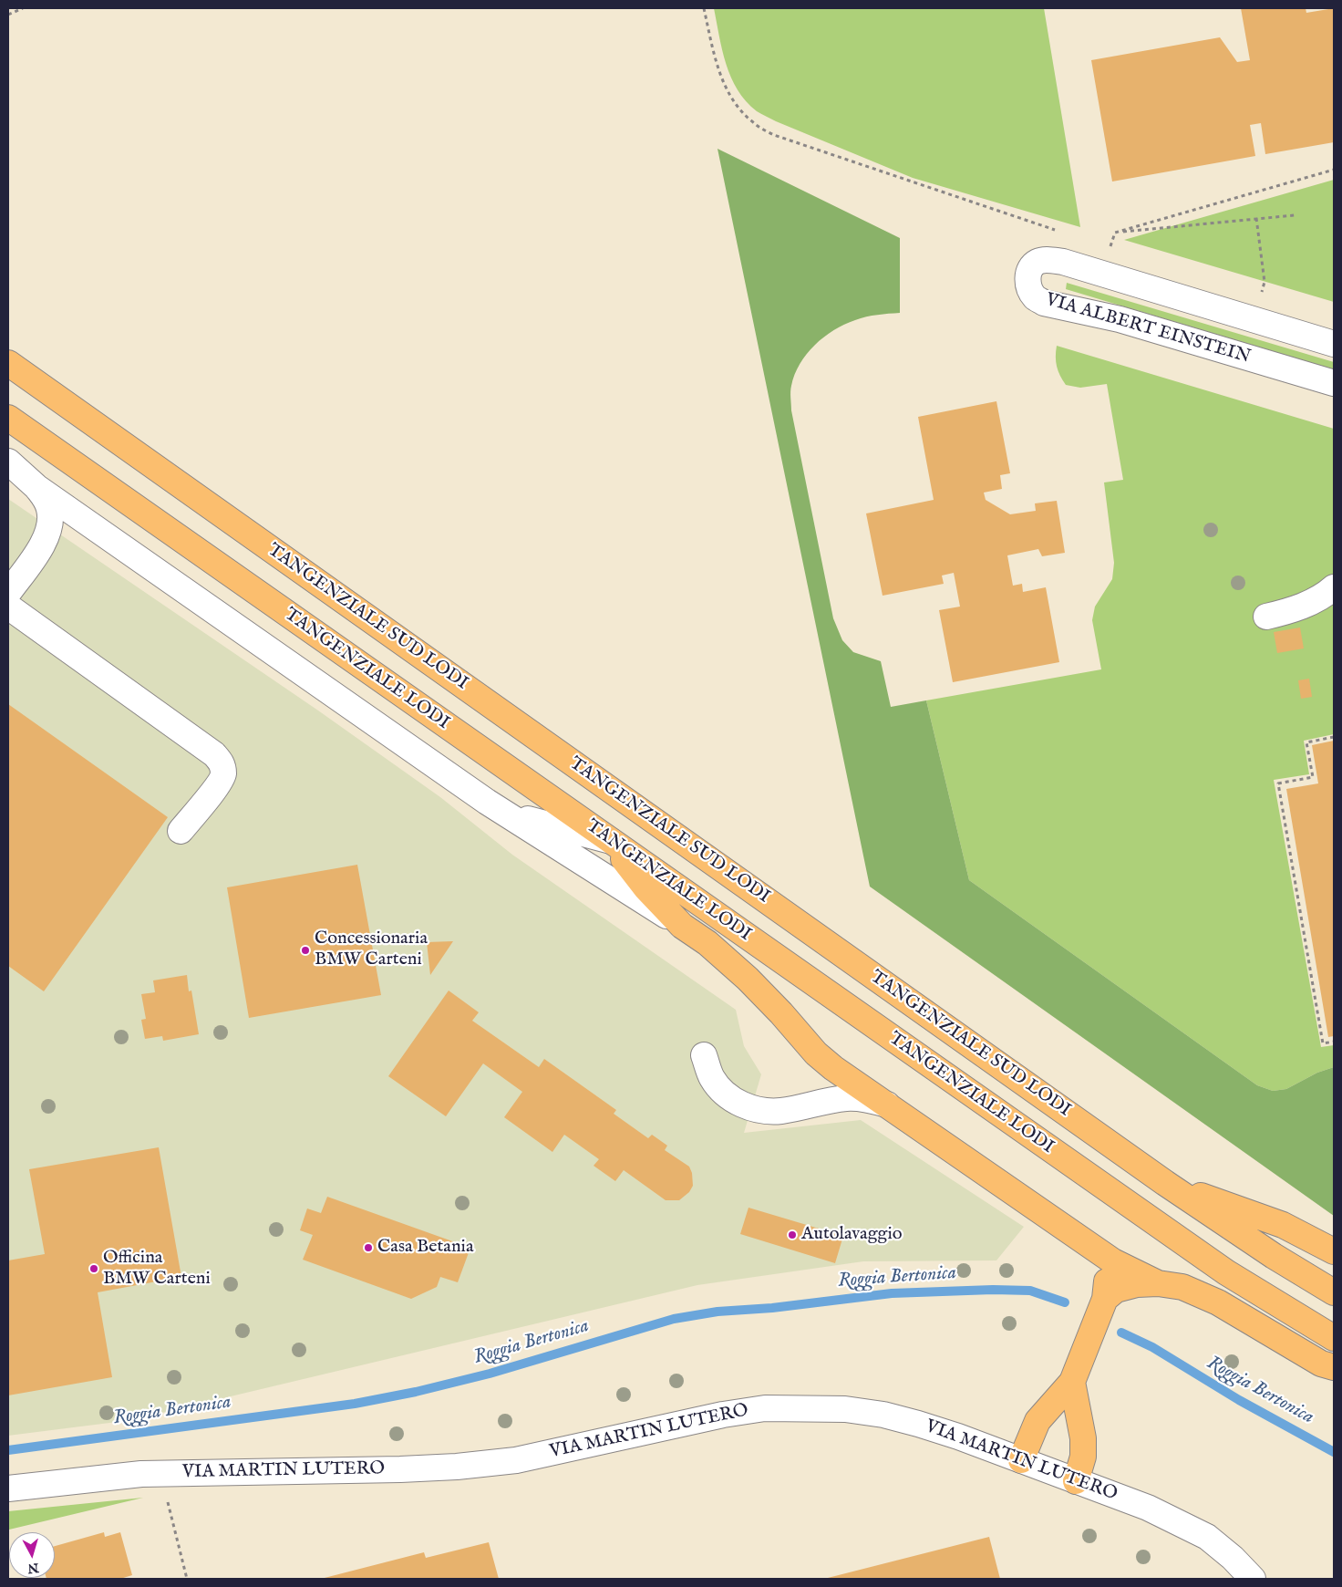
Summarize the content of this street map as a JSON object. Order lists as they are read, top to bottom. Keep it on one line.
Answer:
{"streets":{"highway":["TANGENZIALE SUD LODI","TANGENZIALE LODI"],"street":["VIA ALBERT EINSTEIN","VIA MARTIN LUTERO"]},"water":["Roggia Bertonica"],"places":["Concessionaria BMW Carteni","Autolavaggio","Casa Betania","Officina BMW Carteni"],"north":"bottom"}
